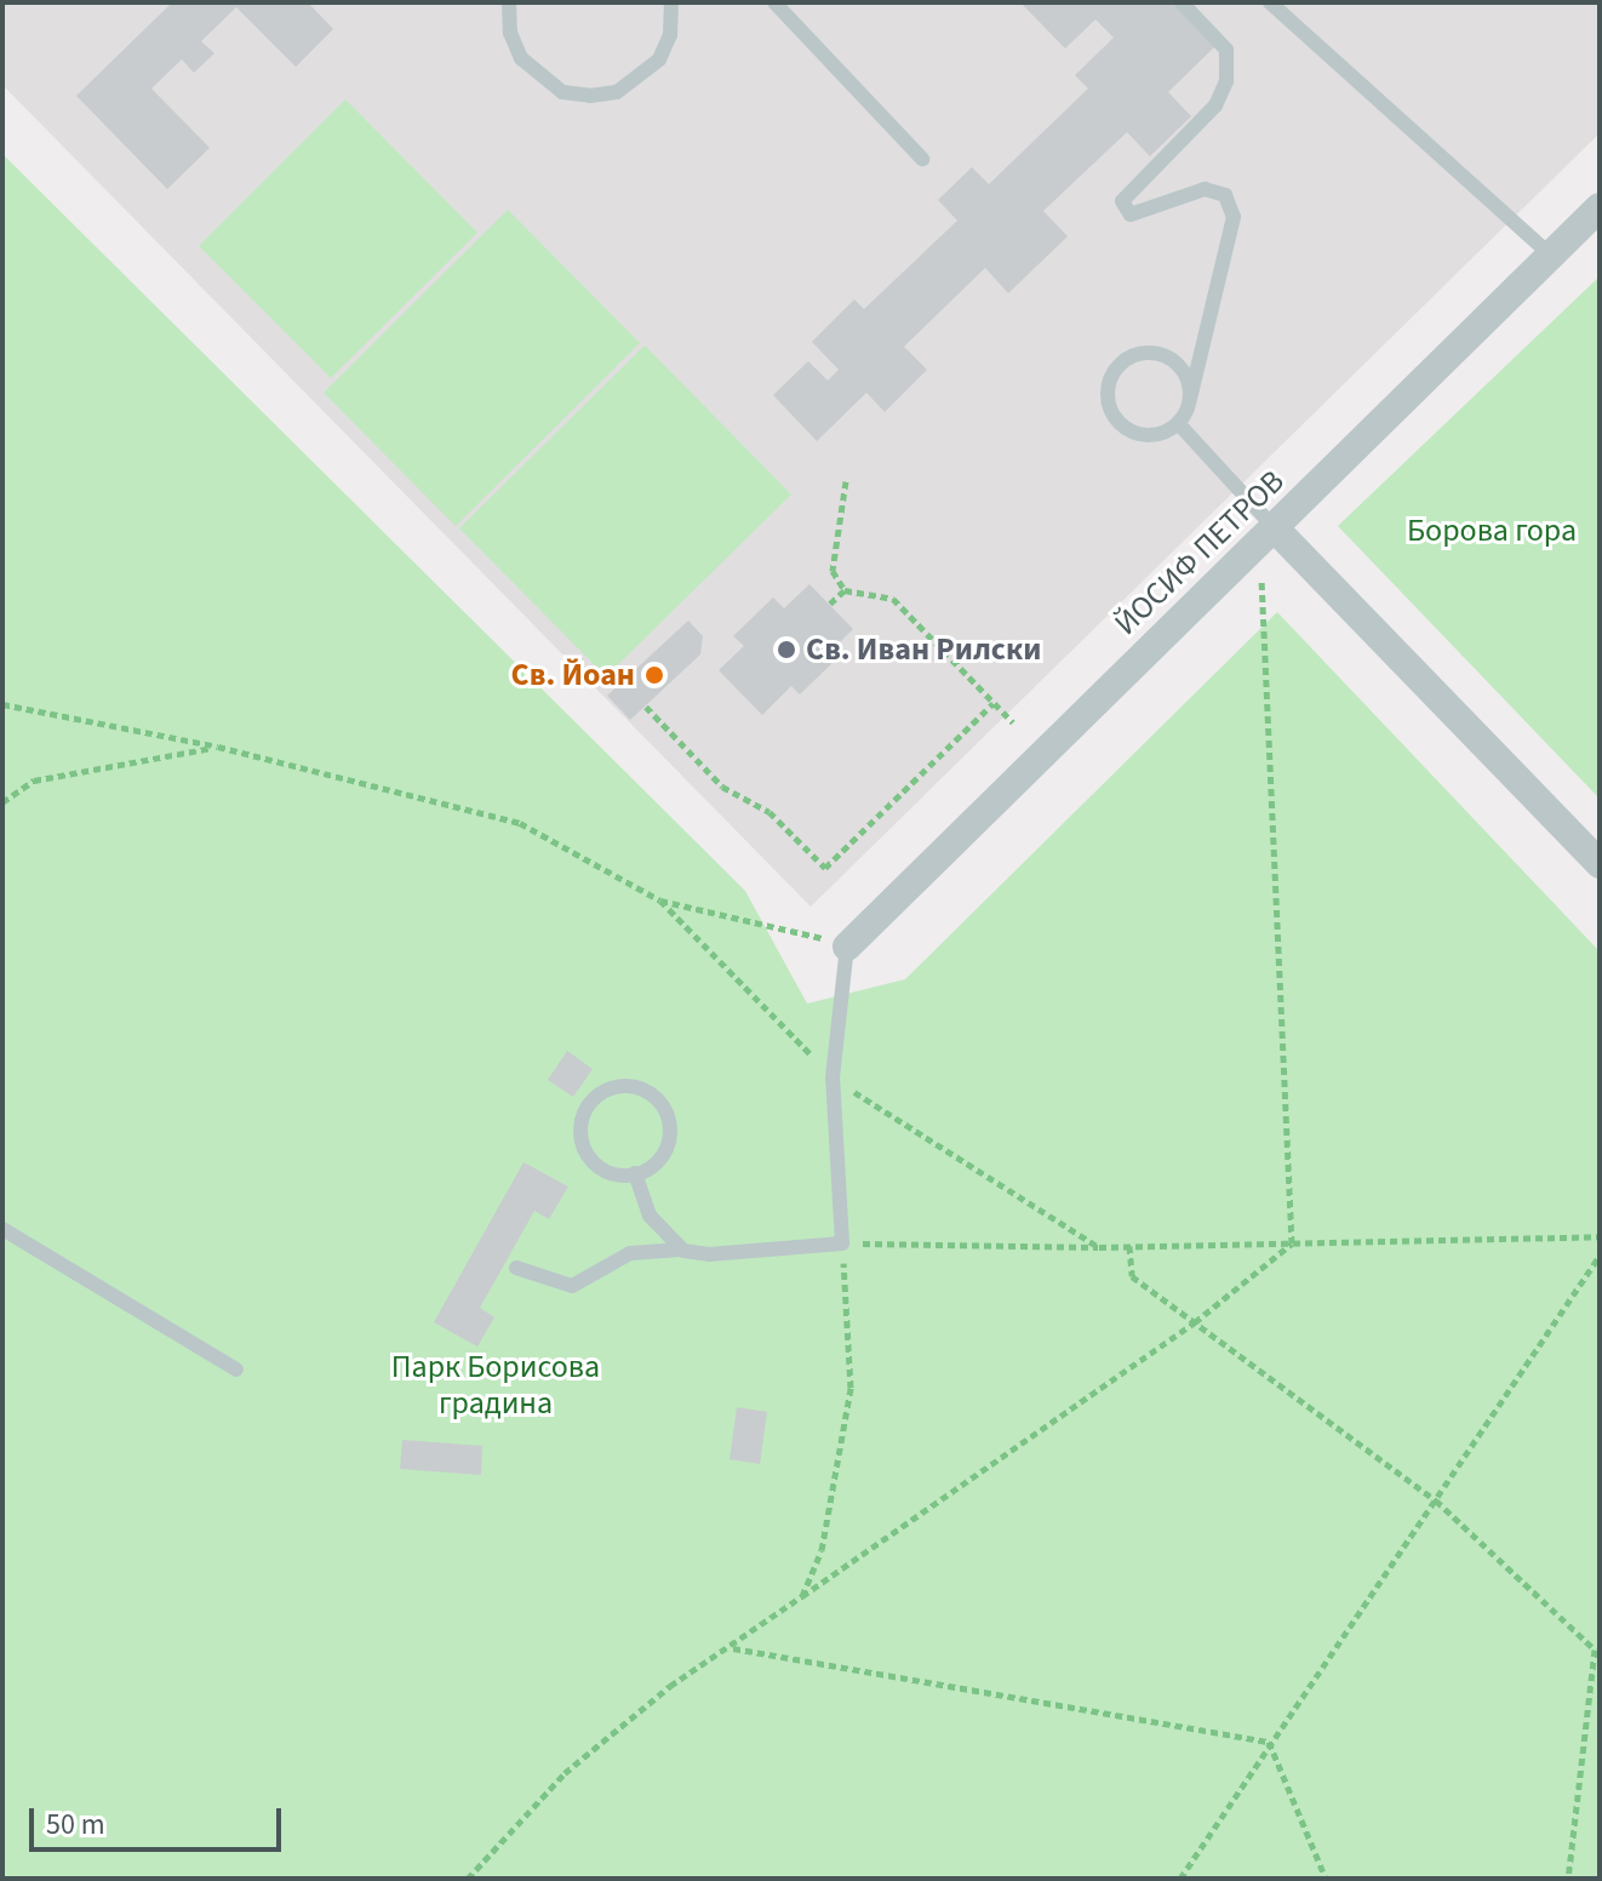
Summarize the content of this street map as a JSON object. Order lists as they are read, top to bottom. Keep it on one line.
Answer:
{"streets":{"street":["ЙОСИФ ПЕТРОВ"]},"parks":["Борова гора","Парк Борисова градина"],"places":["Св. Иван Рилски","Св. Йоан"],"scale_bar":"50 m"}
